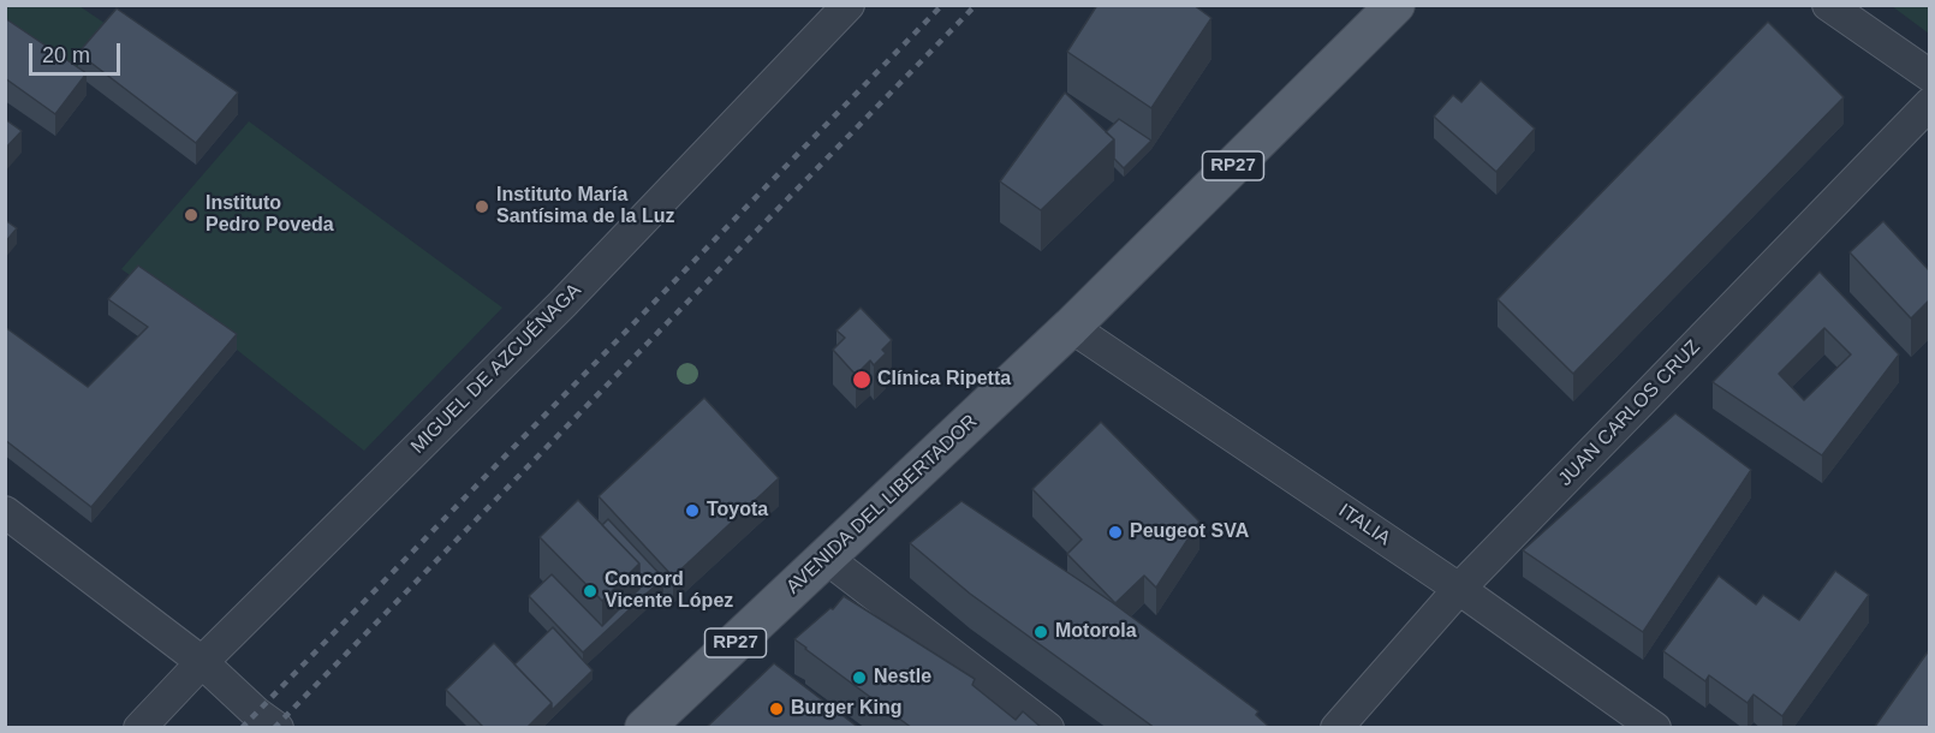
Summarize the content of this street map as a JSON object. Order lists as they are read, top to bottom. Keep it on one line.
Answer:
{"streets":{"main road":["RP27","AVENIDA DEL LIBERTADOR"],"street":["MIGUEL DE AZCUÉNAGA","JUAN CARLOS CRUZ","ITALIA"]},"crossings":[["JUAN CARLOS CRUZ","ITALIA"],["AVENIDA DEL LIBERTADOR","ITALIA"]],"places":["Instituto María Santísima de la Luz","Instituto Pedro Poveda","Clínica Ripetta","Toyota","Peugeot SVA","Concord Vicente López","Motorola","Nestle","Burger King"],"scale_bar":"20 m"}
